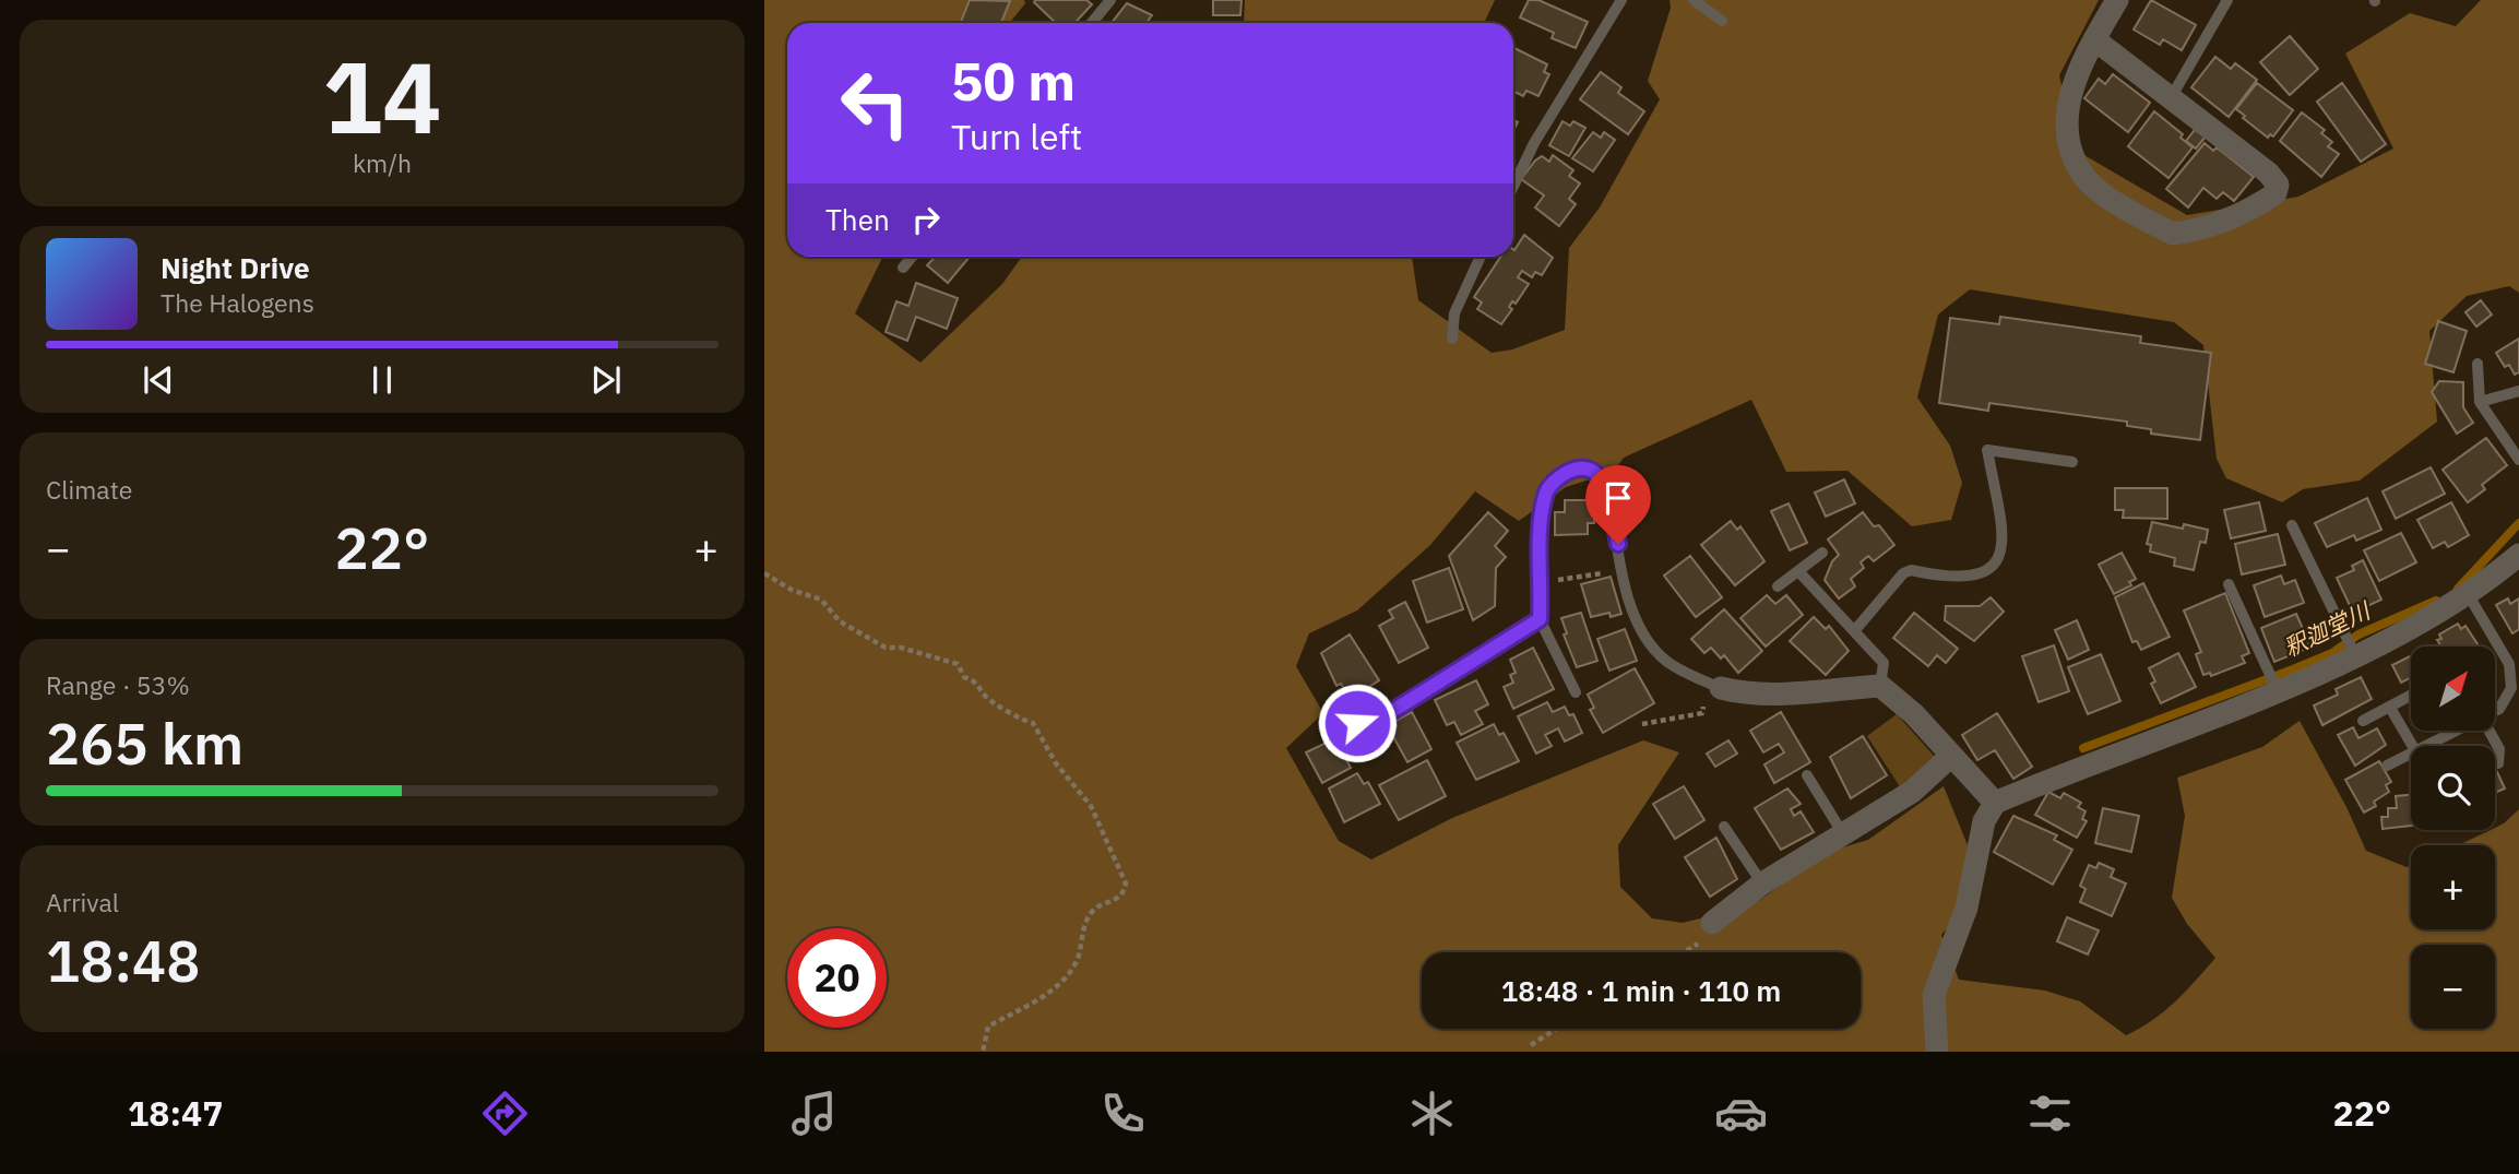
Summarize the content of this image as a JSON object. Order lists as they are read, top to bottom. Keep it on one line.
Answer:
{"water":["釈迦堂川"],"north":"top right","page":{"tile":[["14","km/h"],"Climate",["Range · 53%","265 km"],["Arrival","18:48"]],"turn":["50 m","Turn left"],"then":"Then","song":["Night Drive","The Halogens"],"heat":["−","22°","+"],"map_buttons":["+","−"],"limit":"20","trip":"18:48 · 1 min · 110 m","tabs":["18:47","22°"]}}
